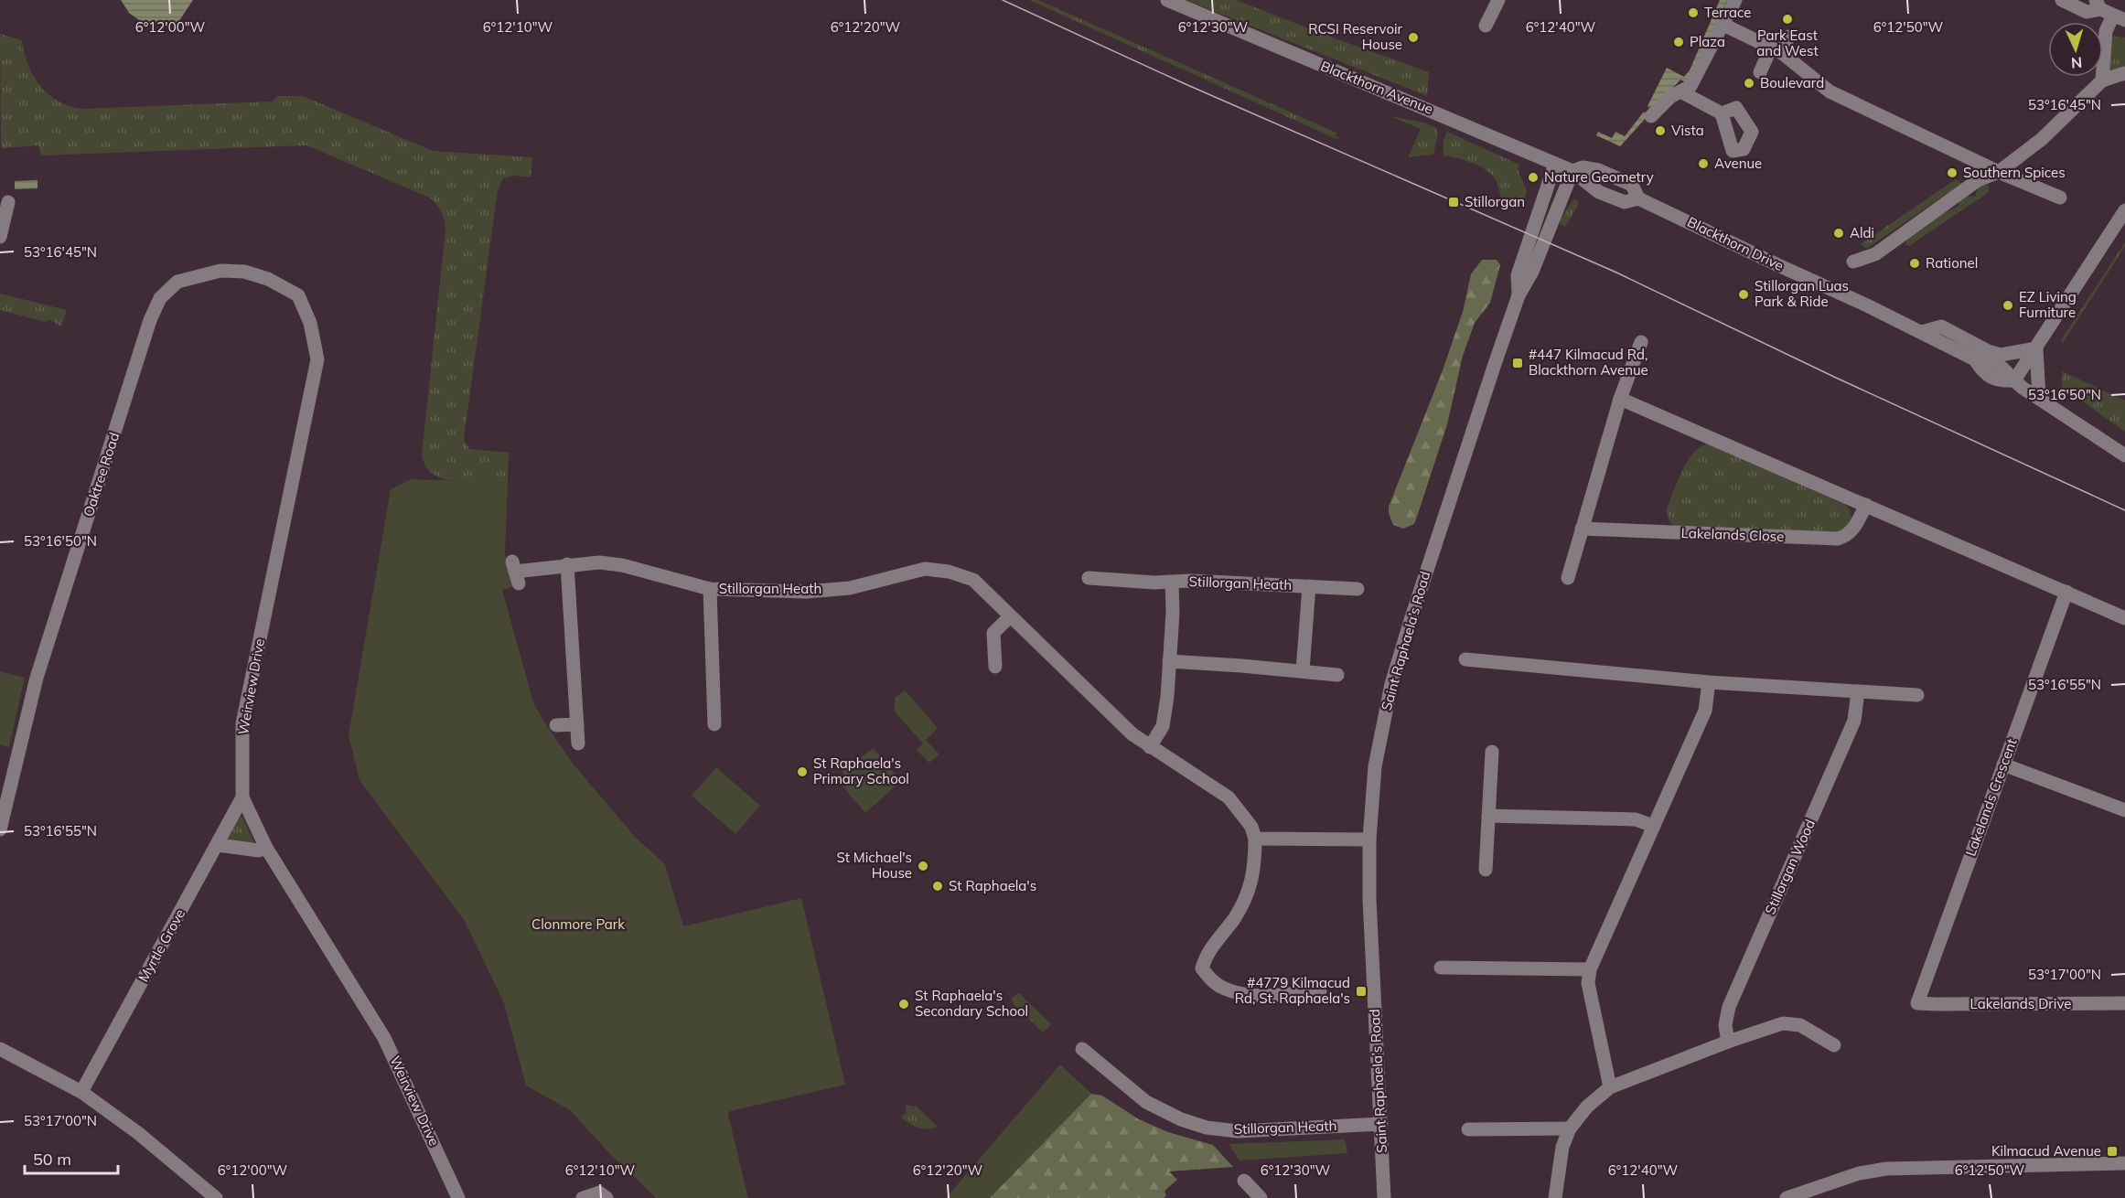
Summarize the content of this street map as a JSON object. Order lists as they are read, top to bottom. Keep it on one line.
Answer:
{"streets":{"street":["Blackthorn Avenue","Blackthorn Drive","Oaktree Road","Lakelands Close","Stillorgan Heath","Saint Raphaela’s Road","Weirview Drive","Lakelands Crescent","Stillorgan Wood","Myrtle Grove","Lakelands Drive"]},"crossings":[["Blackthorn Avenue","Blackthorn Drive"],["Blackthorn Avenue","Saint Raphaela’s Road"],["Blackthorn Drive","Saint Raphaela’s Road"],["Oaktree Road","Weirview Drive"],["Stillorgan Heath","Saint Raphaela’s Road"],["Weirview Drive","Myrtle Grove"],["Lakelands Crescent","Lakelands Drive"]],"parks":["Clonmore Park"],"places":{"other":["Terrace","Park East and West","RCSI Reservoir House","Plaza","Boulevard","Vista","Avenue","Southern Spices","Nature Geometry","Aldi","Rationel","Stillorgan Luas Park & Ride","EZ Living Furniture","St Raphaela's Primary School","St Michael's House","St Raphaela's","St Raphaela's Secondary School"],"transit":["Stillorgan","#447 Kilmacud Rd, Blackthorn Avenue","#4779 Kilmacud Rd, St. Raphaela's","Kilmacud Avenue"]},"scale_bar":"50 m","north":"bottom","coordinates":["6°12'00\"W","6°12'10\"W","6°12'20\"W","6°12'30\"W","6°12'40\"W","6°12'50\"W","53°16'45\"N","53°16'50\"N","53°16'55\"N","53°17'00\"N"]}
